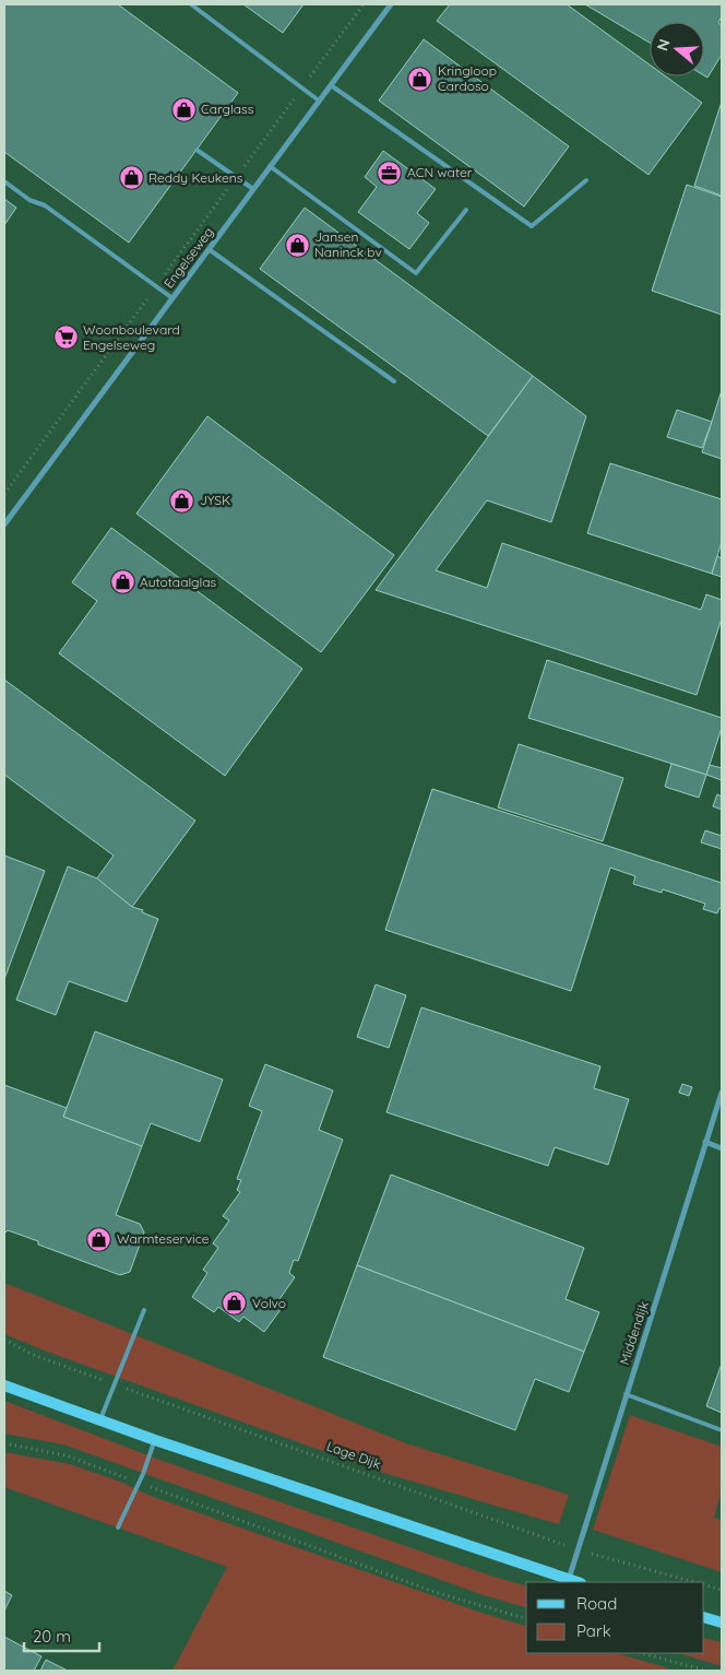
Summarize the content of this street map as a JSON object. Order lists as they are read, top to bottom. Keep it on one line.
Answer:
{"streets":{"street":["Engelseweg","Middendijk"],"path":["Lage Dijk"]},"crossings":[["Middendijk","Lage Dijk"]],"places":{"shop":["Kringloop Cardoso","Carglass","Reddy Keukens","Jansen Naninck bv","JYSK","Autotaalglas","Warmteservice","Volvo"],"office":["ACN water"],"supermarket":["Woonboulevard Engelseweg"]},"legend":["Road","Park"],"scale_bar":"20 m","north":"left"}
